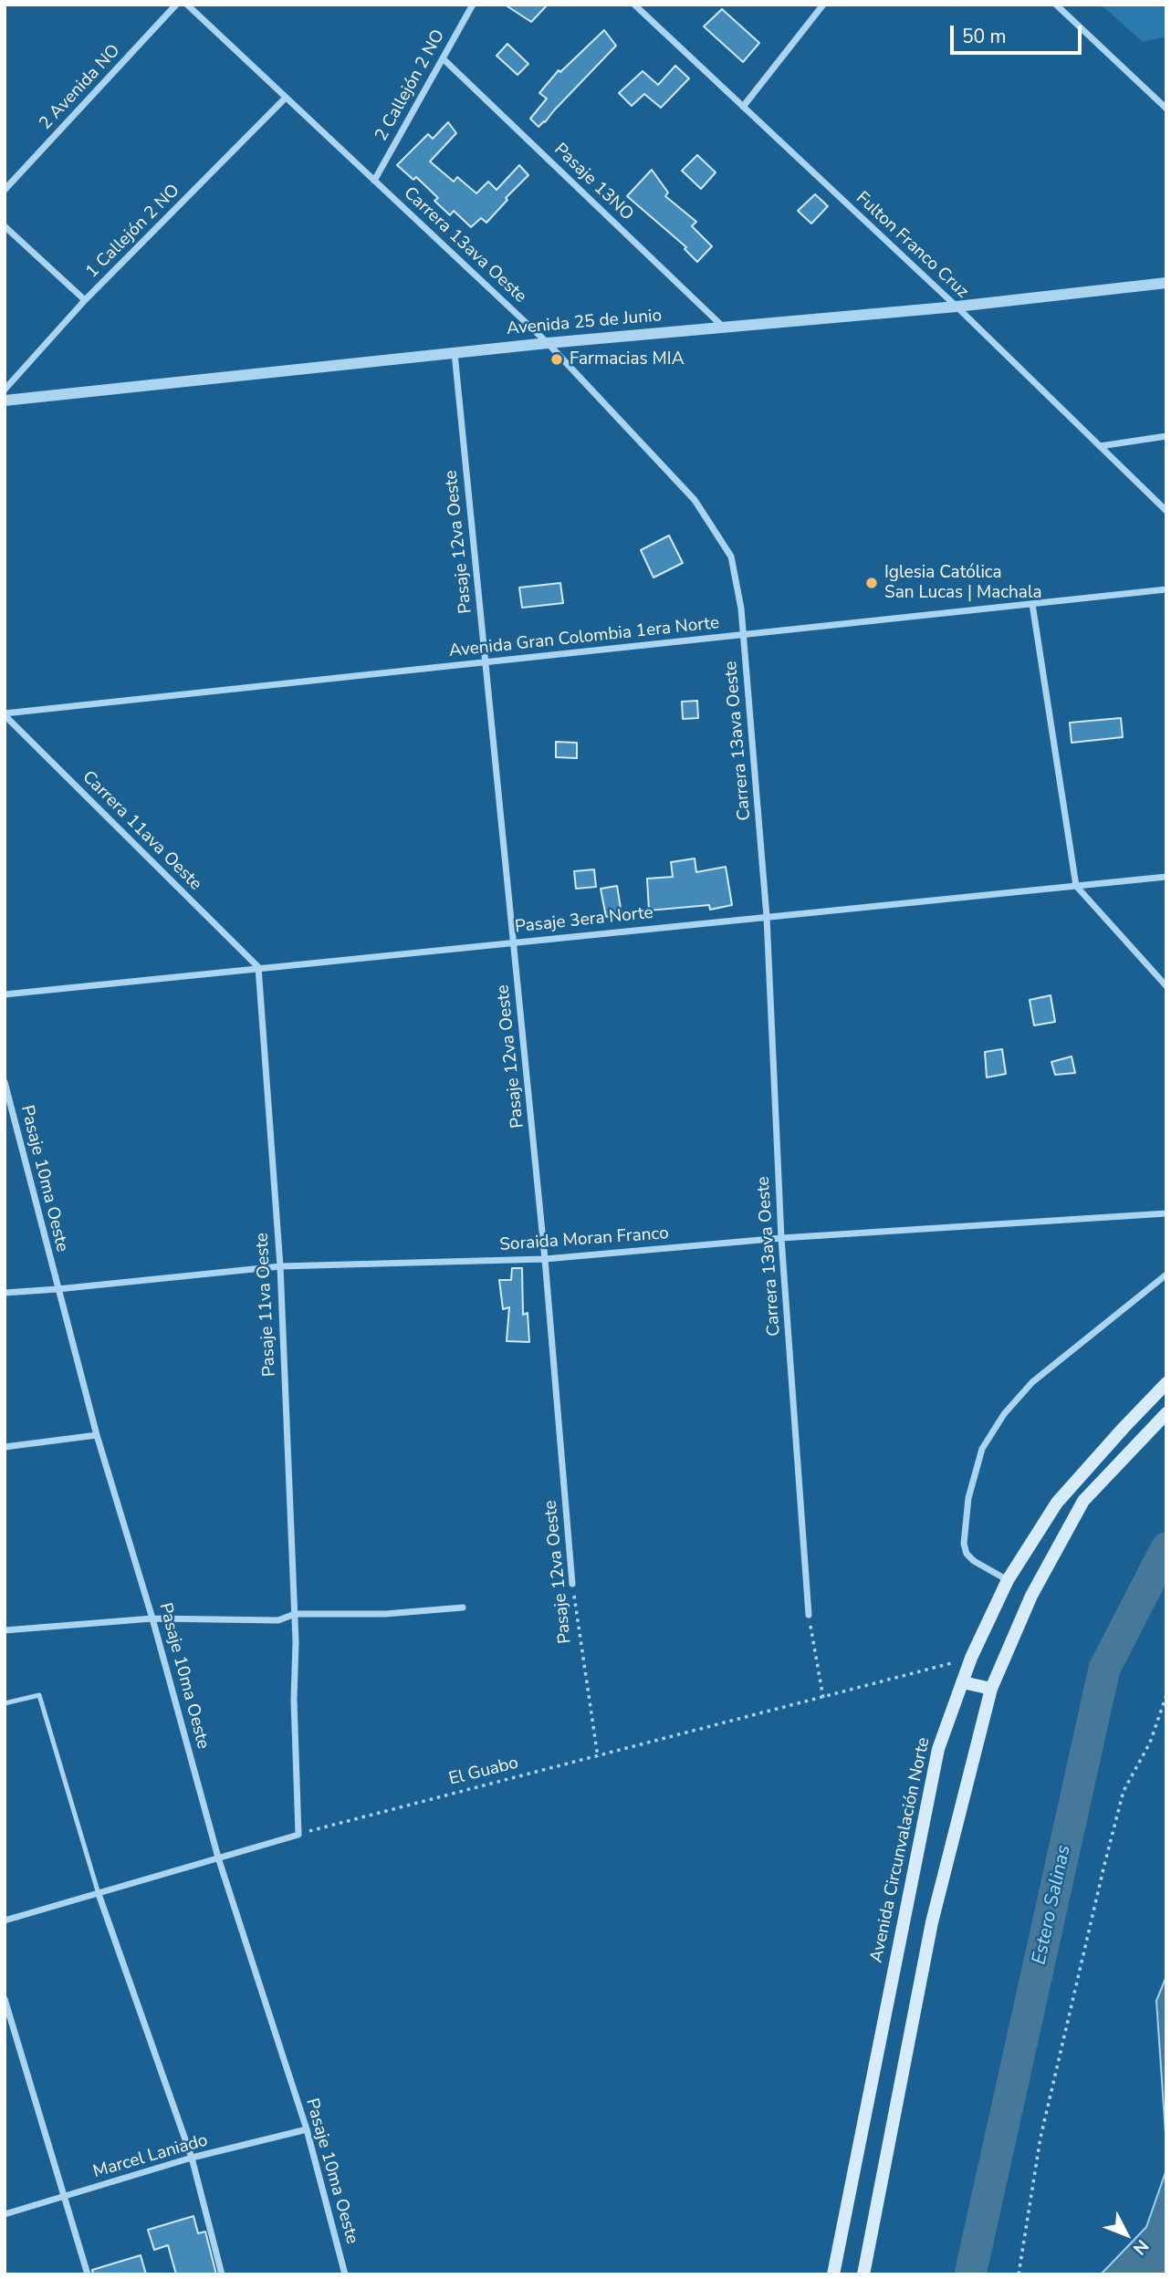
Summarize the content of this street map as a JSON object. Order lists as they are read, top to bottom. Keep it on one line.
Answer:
{"streets":{"main road":["Avenida Circunvalación Norte"],"street":["2 Callejón 2 NO","2 Avenida NO","Pasaje 13NO","1 Callejón 2 NO","Carrera 13ava Oeste","Fulton Franco Cruz","Avenida 25 de Junio","Pasaje 12va Oeste","Avenida Gran Colombia 1era Norte","Carrera 11ava Oeste","Pasaje 3era Norte","Pasaje 10ma Oeste","Soraida Moran Franco","Pasaje 11va Oeste","Marcel Laniado"],"path":["El Guabo"]},"crossings":[["2 Callejón 2 NO","Pasaje 13NO"],["2 Callejón 2 NO","Carrera 13ava Oeste"],["Pasaje 13NO","Avenida 25 de Junio"],["1 Callejón 2 NO","Carrera 13ava Oeste"],["Carrera 13ava Oeste","Avenida 25 de Junio"],["Carrera 13ava Oeste","Avenida Gran Colombia 1era Norte"],["Carrera 13ava Oeste","Pasaje 3era Norte"],["Carrera 13ava Oeste","Soraida Moran Franco"],["Fulton Franco Cruz","Avenida 25 de Junio"],["Avenida 25 de Junio","Pasaje 12va Oeste"],["Pasaje 12va Oeste","Avenida Gran Colombia 1era Norte"],["Pasaje 12va Oeste","Pasaje 3era Norte"],["Pasaje 12va Oeste","Soraida Moran Franco"],["Pasaje 12va Oeste","El Guabo"],["Avenida Gran Colombia 1era Norte","Carrera 11ava Oeste"],["Carrera 11ava Oeste","Pasaje 3era Norte"],["Carrera 11ava Oeste","Pasaje 11va Oeste"],["Pasaje 3era Norte","Pasaje 11va Oeste"],["Pasaje 10ma Oeste","Soraida Moran Franco"],["Pasaje 10ma Oeste","Marcel Laniado"],["Soraida Moran Franco","Pasaje 11va Oeste"],["Pasaje 11va Oeste","El Guabo"],["El Guabo","Avenida Circunvalación Norte"]],"water":["Estero Salinas"],"places":["Farmacias MIA","Iglesia Católica San Lucas | Machala"],"scale_bar":"50 m","north":"bottom right"}
